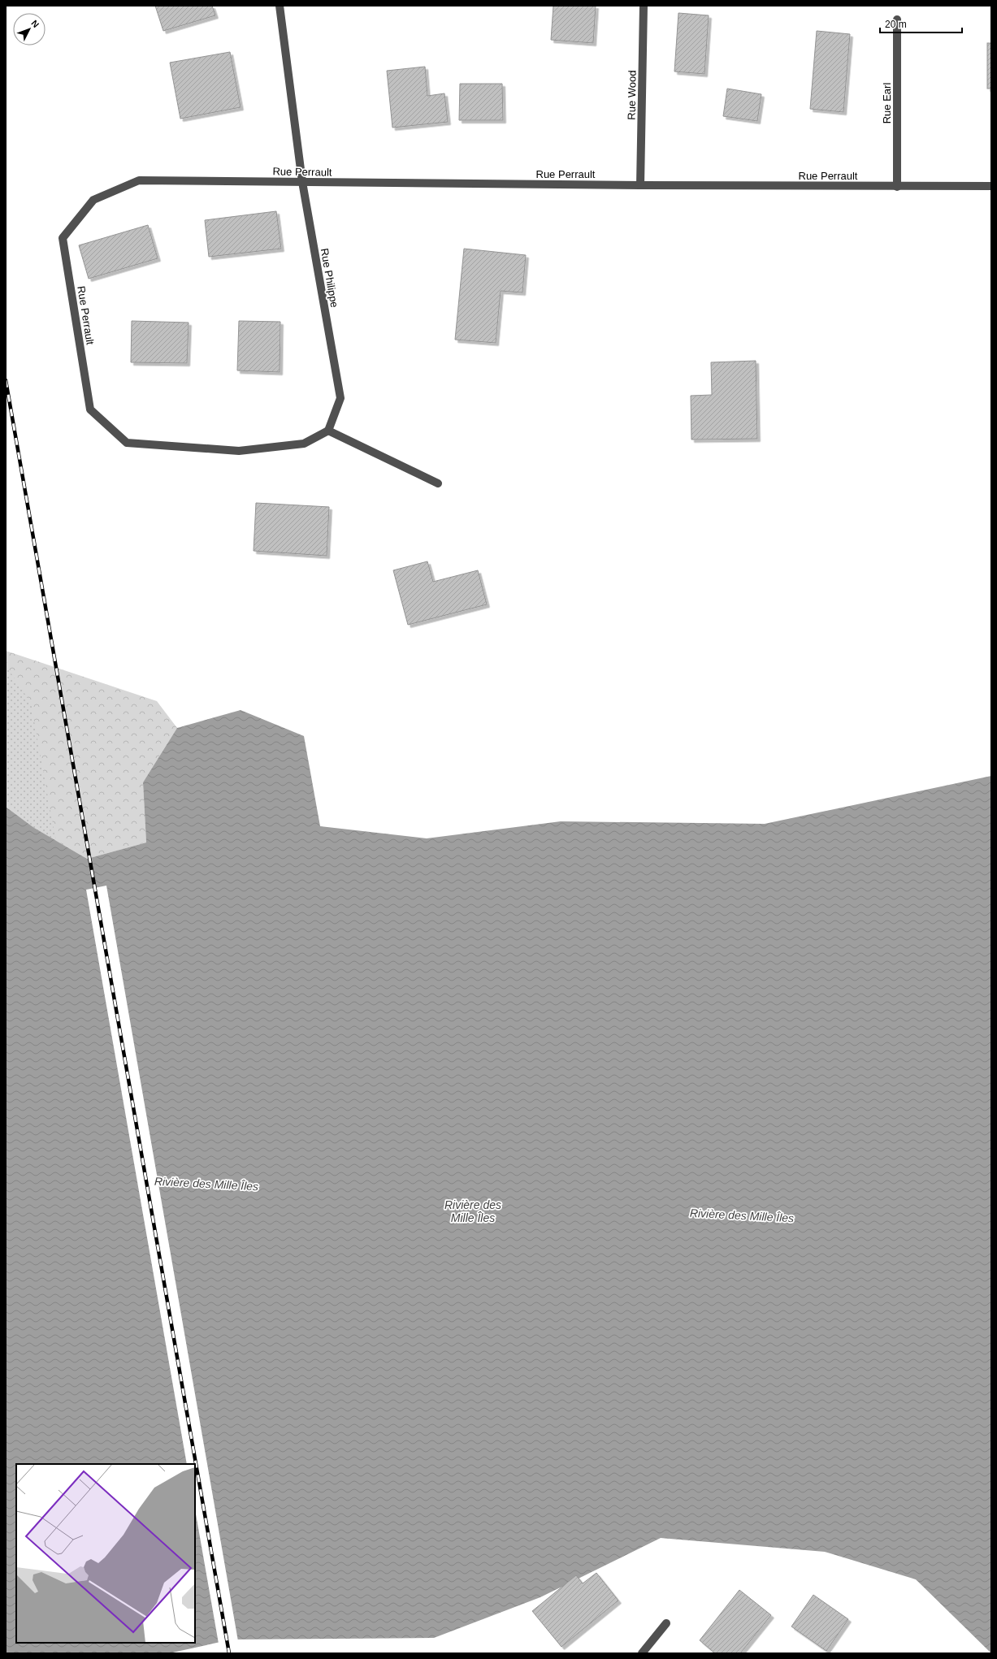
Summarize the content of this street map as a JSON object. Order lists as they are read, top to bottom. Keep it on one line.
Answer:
{"streets":{"street":["Rue Wood","Rue Earl","Rue Perrault","Rue Philippe"]},"crossings":[["Rue Wood","Rue Perrault"],["Rue Earl","Rue Perrault"],["Rue Perrault","Rue Philippe"]],"water":["Rivière des Mille Îles"],"scale_bar":"20 m","north":"top right"}
